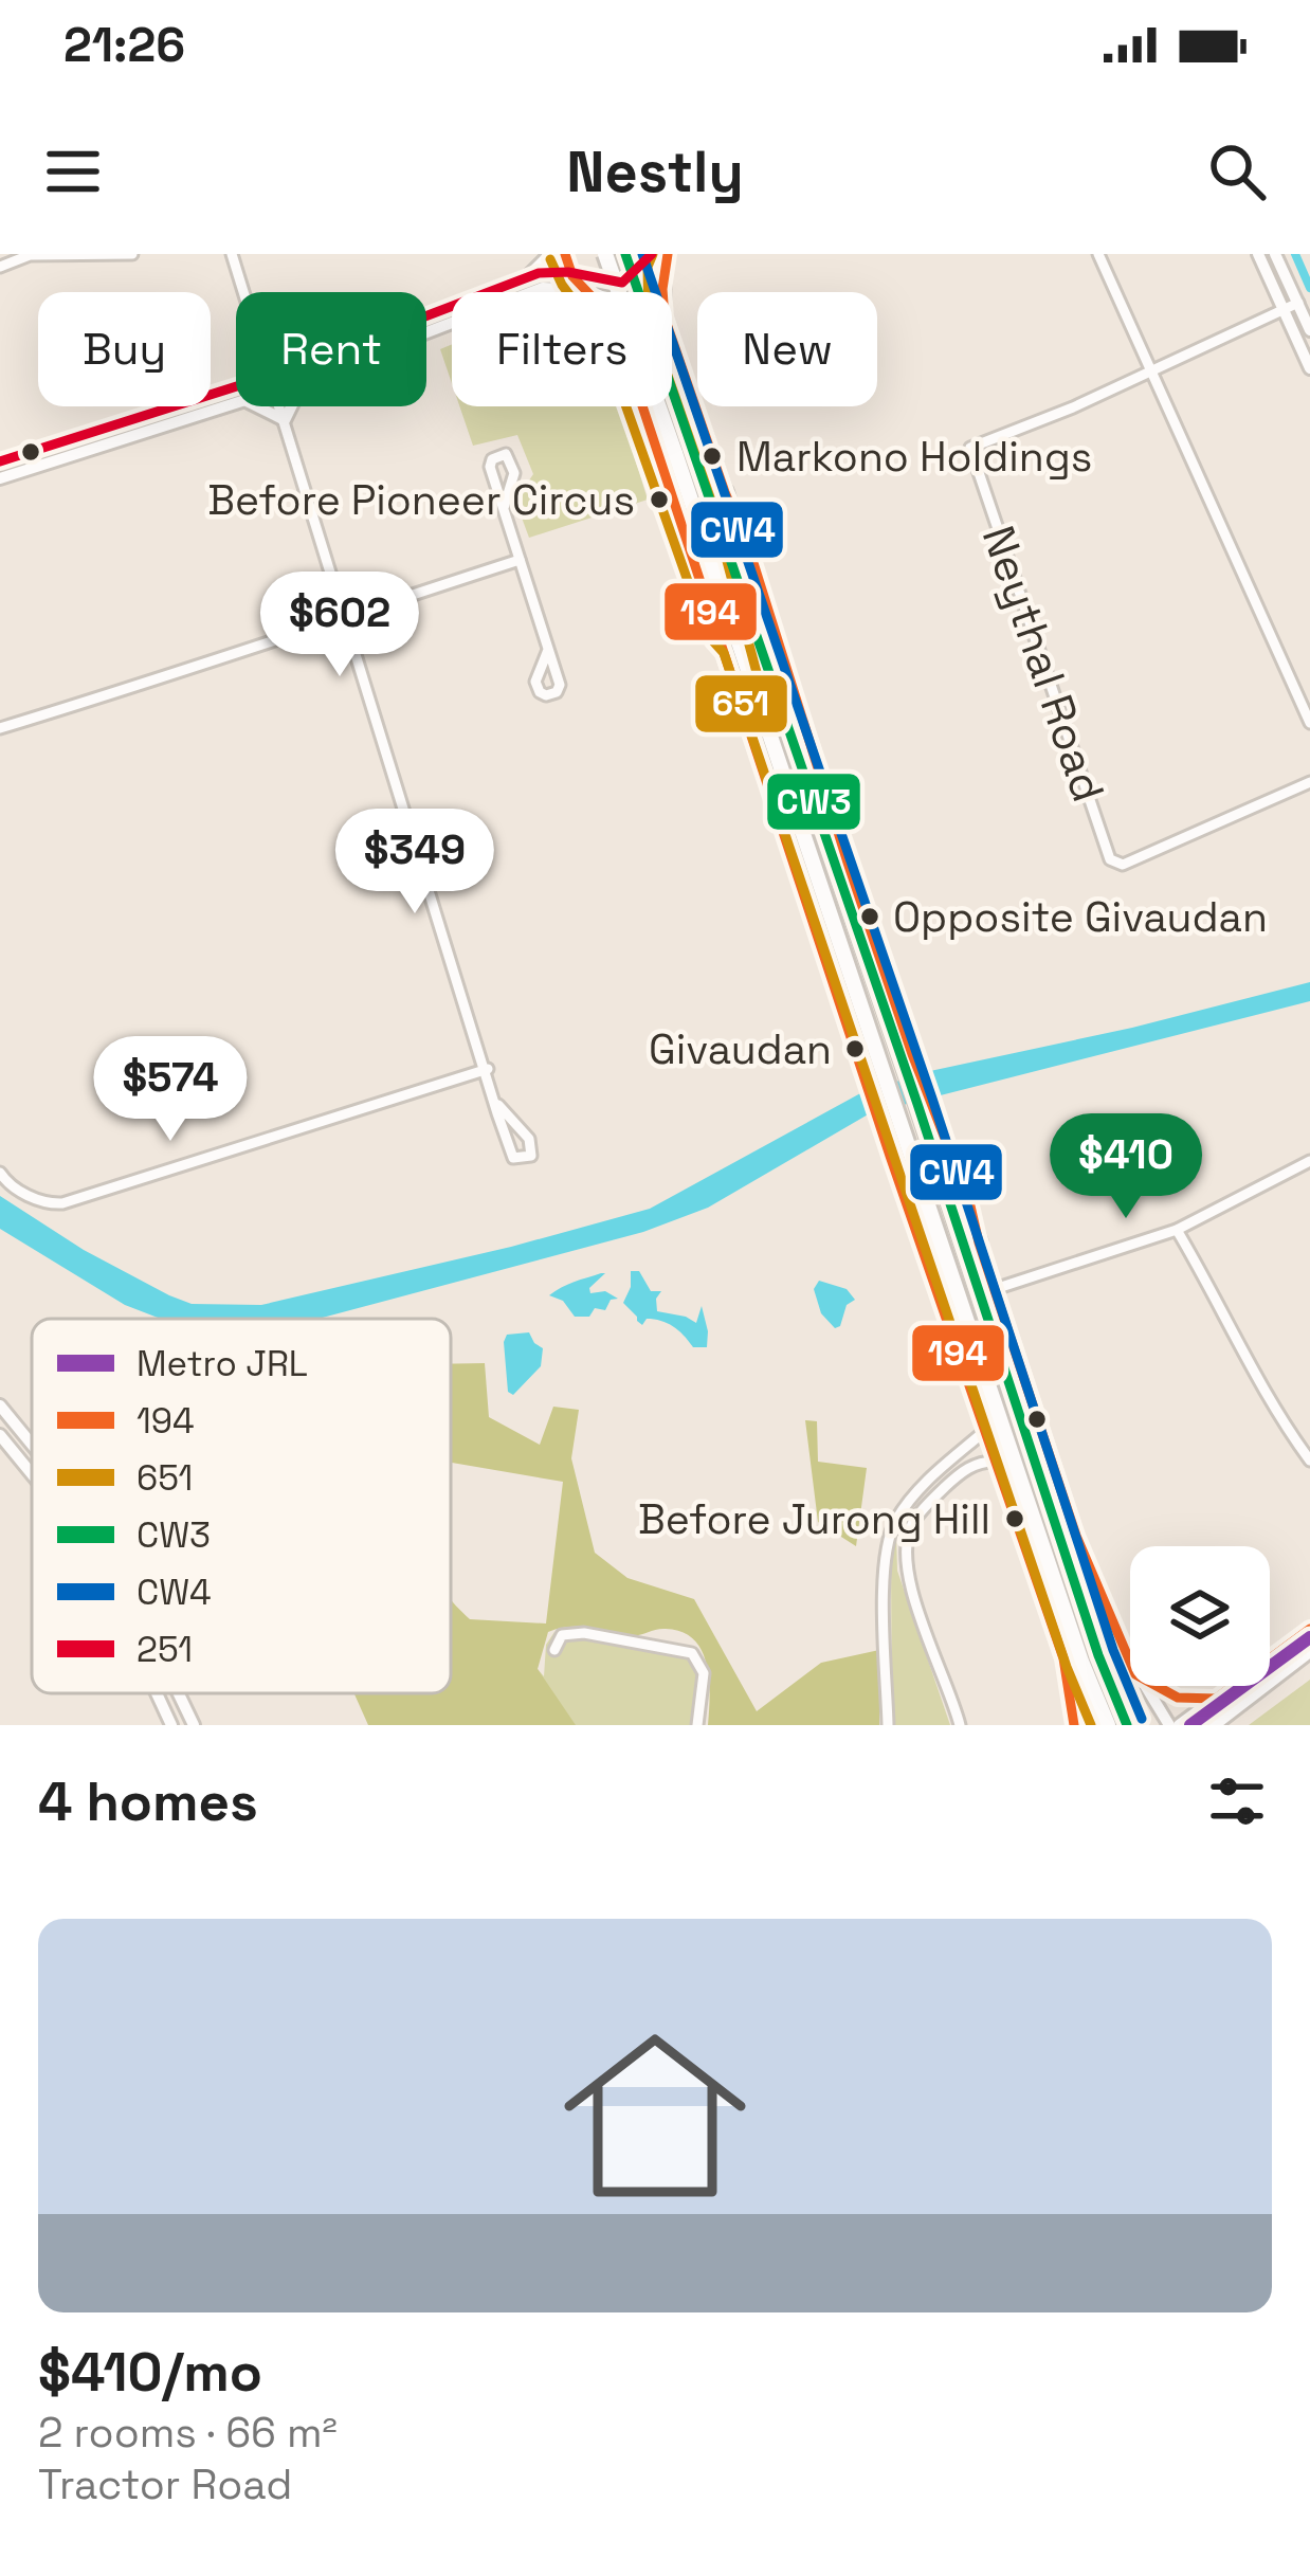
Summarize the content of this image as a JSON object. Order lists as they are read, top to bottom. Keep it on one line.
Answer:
{"streets":{"street":["Neythal Road"]},"places":["Markono Holdings","Before Pioneer Circus","Opposite Givaudan","Givaudan","Before Jurong Hill"],"lines":["transit line 194","transit line 651","transit line CW3","transit line CW4","transit line 251","metro line JRL"],"legend":["Metro JRL","194","651","CW3","CW4","251"],"page":{"status":"21:26","header":"Nestly","chip":["Buy","Rent","Filters","New"],"price":["$602","$349","$574","$410"],"heading":"4 homes","list":[{"name":"$410/mo","note":"2 rooms · 66 m² · Tractor Road"}]}}
